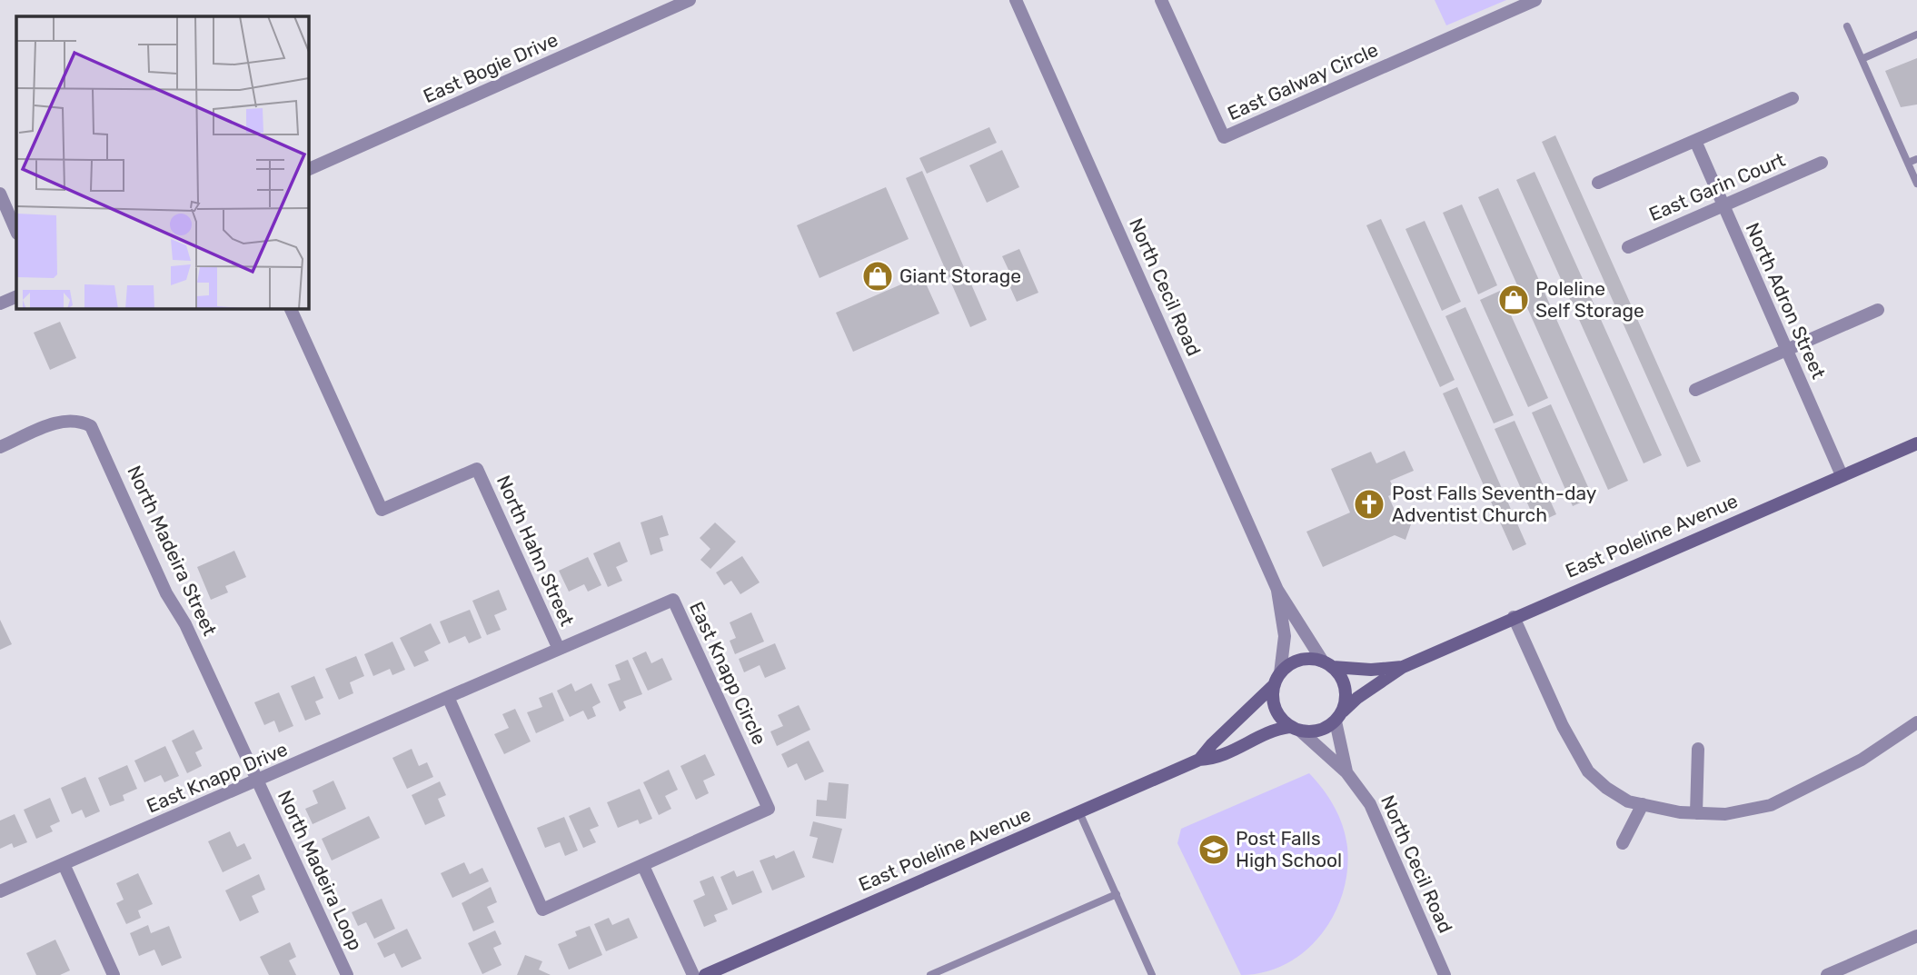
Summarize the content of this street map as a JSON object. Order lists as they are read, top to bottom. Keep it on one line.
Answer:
{"streets":{"main road":["East Poleline Avenue"],"street":["East Bogie Drive","East Galway Circle","East Garin Court","North Cecil Road","North Adron Street","North Madeira Street","North Hahn Street","East Knapp Circle","East Knapp Drive","North Madeira Loop"]},"crossings":[["East Garin Court","North Adron Street"],["North Cecil Road","East Poleline Avenue"],["North Adron Street","East Poleline Avenue"],["North Madeira Street","East Knapp Drive"],["North Madeira Street","North Madeira Loop"],["North Hahn Street","East Knapp Circle"],["East Knapp Circle","East Knapp Drive"],["East Knapp Drive","North Madeira Loop"]],"places":{"shop":["Giant Storage","Poleline Self Storage"],"church":["Post Falls Seventh-day Adventist Church"],"school or university":["Post Falls High School"]}}
